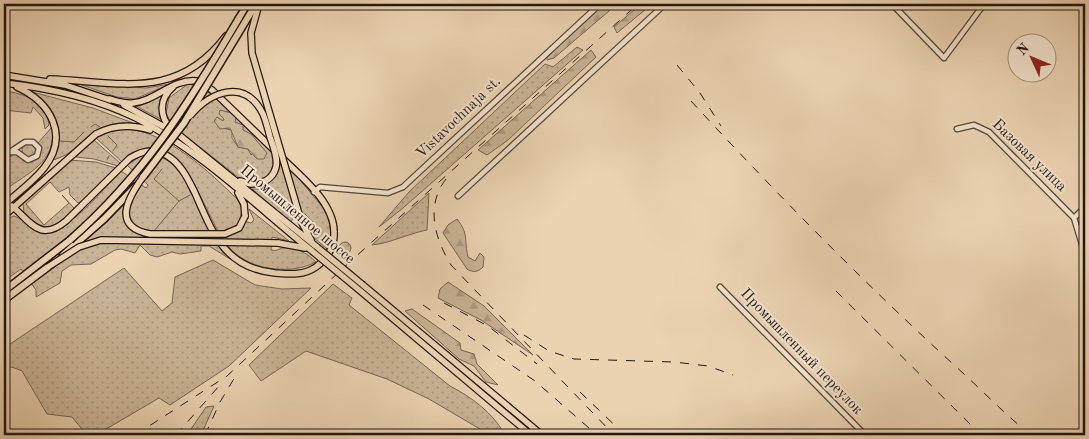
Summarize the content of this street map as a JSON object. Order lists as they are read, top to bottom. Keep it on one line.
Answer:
{"streets":{"main road":["Промышленное шоссе"],"street":["Vistavochnaja st.","Базовая улица","Промышленный переулок"]},"north":"top left"}
